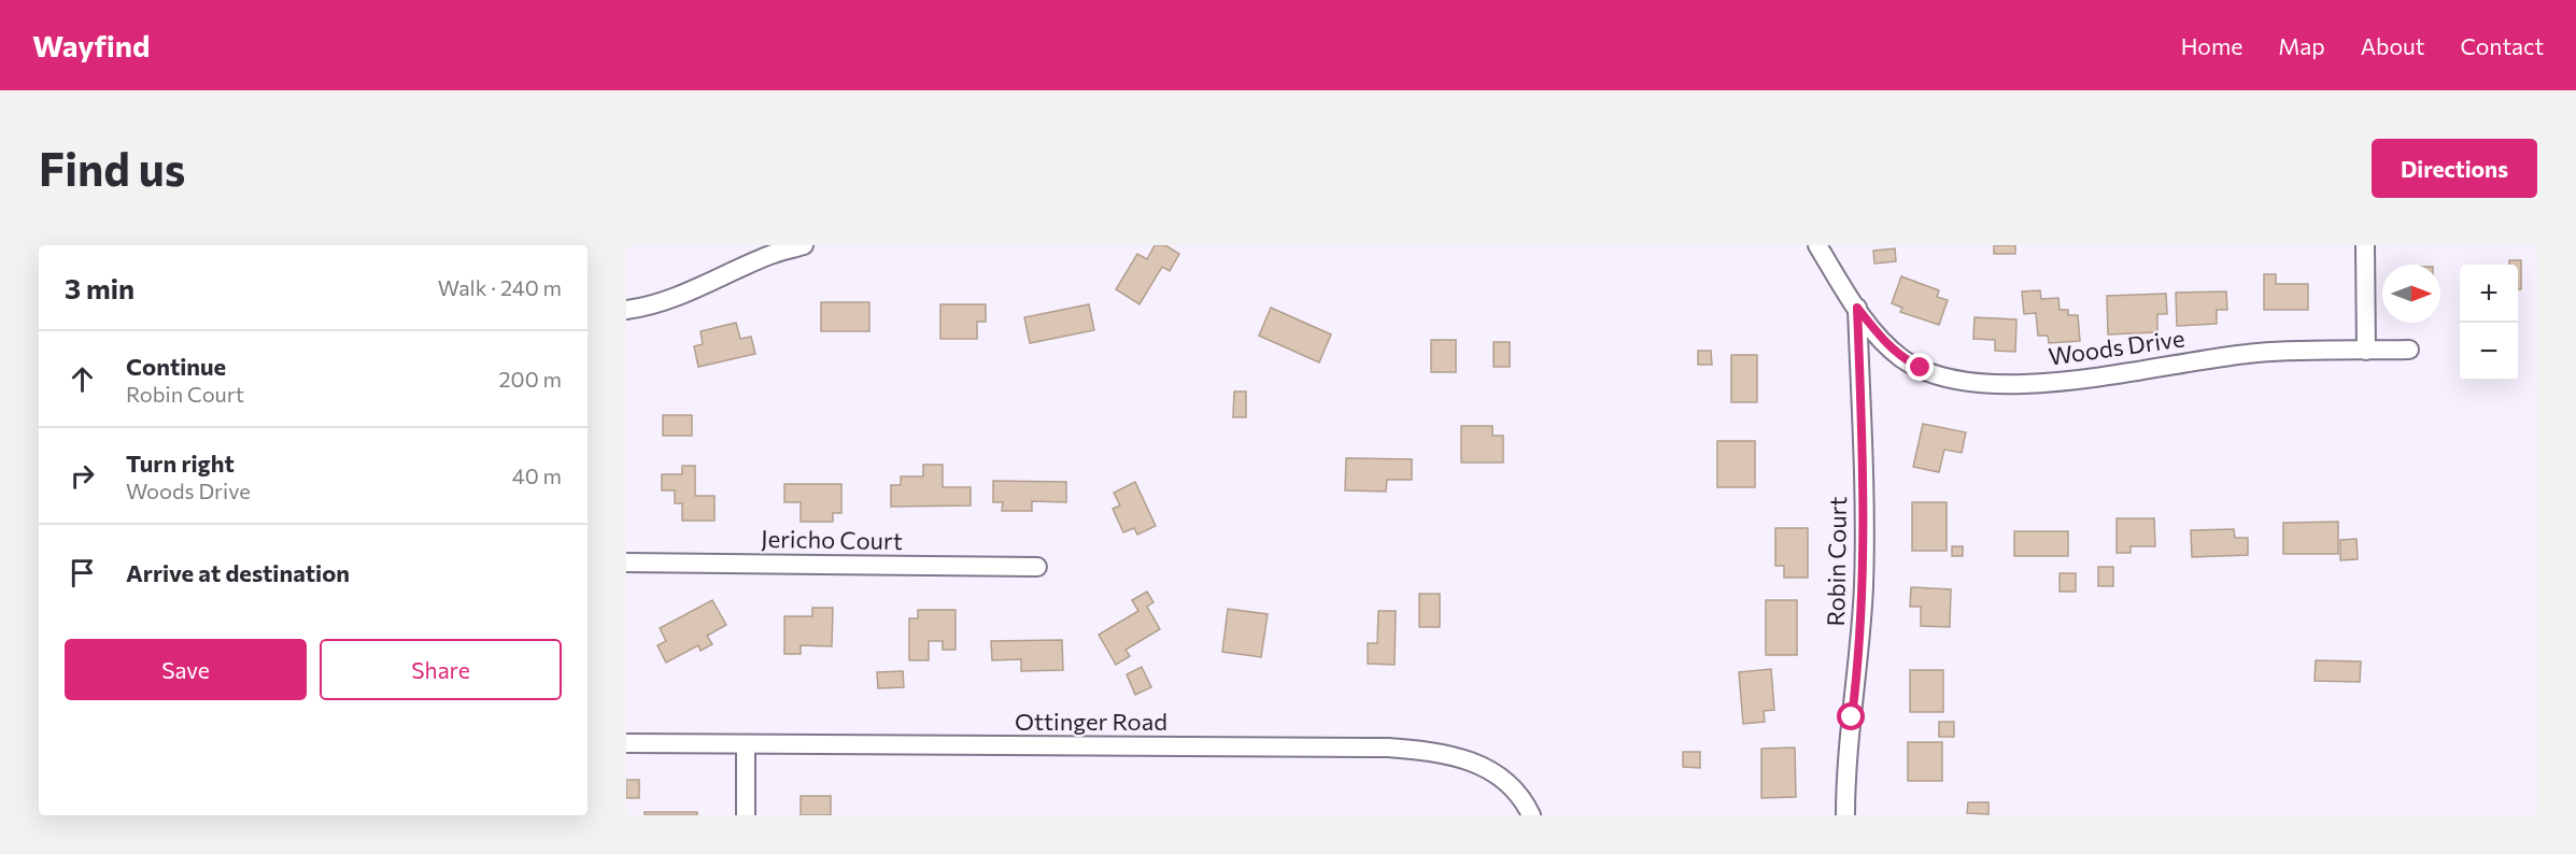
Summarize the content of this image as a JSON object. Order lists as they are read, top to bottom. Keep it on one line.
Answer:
{"streets":{"street":["Woods Drive","Jericho Court","Robin Court","Ottinger Road"]},"crossings":[["Woods Drive","Robin Court"]],"north":"right","page":{"header":"Wayfind","nav":["Home","Map","About","Contact"],"buttons":["Directions",["Save","Share"]],"title":"Find us","heading":["3 min","Walk · 240 m"],"map_buttons":["+","−"],"list":[["Continue","Robin Court","200 m"],["Turn right","Woods Drive","40 m"],"Arrive at destination"]}}
